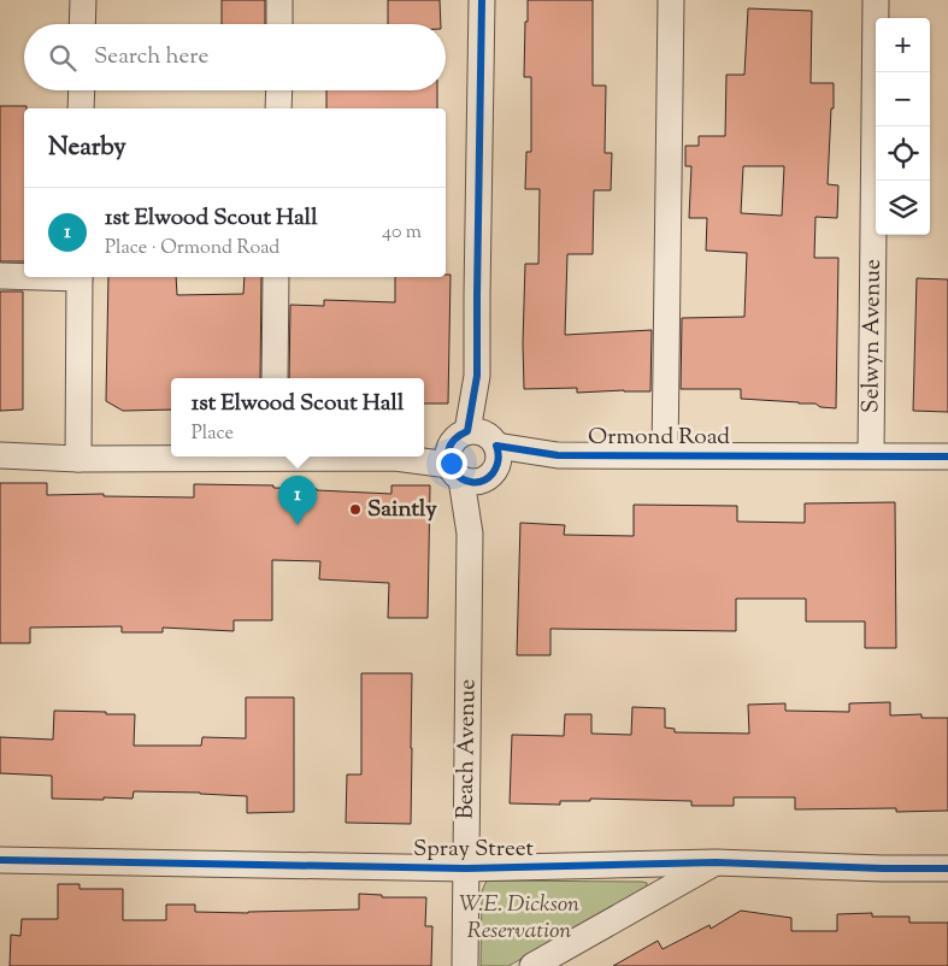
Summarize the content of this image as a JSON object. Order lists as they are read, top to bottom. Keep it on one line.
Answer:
{"streets":{"street":["Selwyn Avenue","Ormond Road","Beach Avenue","Spray Street"]},"crossings":[["Selwyn Avenue","Ormond Road"],["Ormond Road","Beach Avenue"],["Beach Avenue","Spray Street"]],"parks":["W.E. Dickson Reservation"],"places":["Saintly"],"page":{"map_buttons":["+","−"],"search":"Search here","heading":"Nearby","list":[{"mark":"1","name":"1st Elwood Scout Hall","note":"Place · Ormond Road","value":"40 m"}],"popup":["1st Elwood Scout Hall","Place"],"pins":"1"}}
